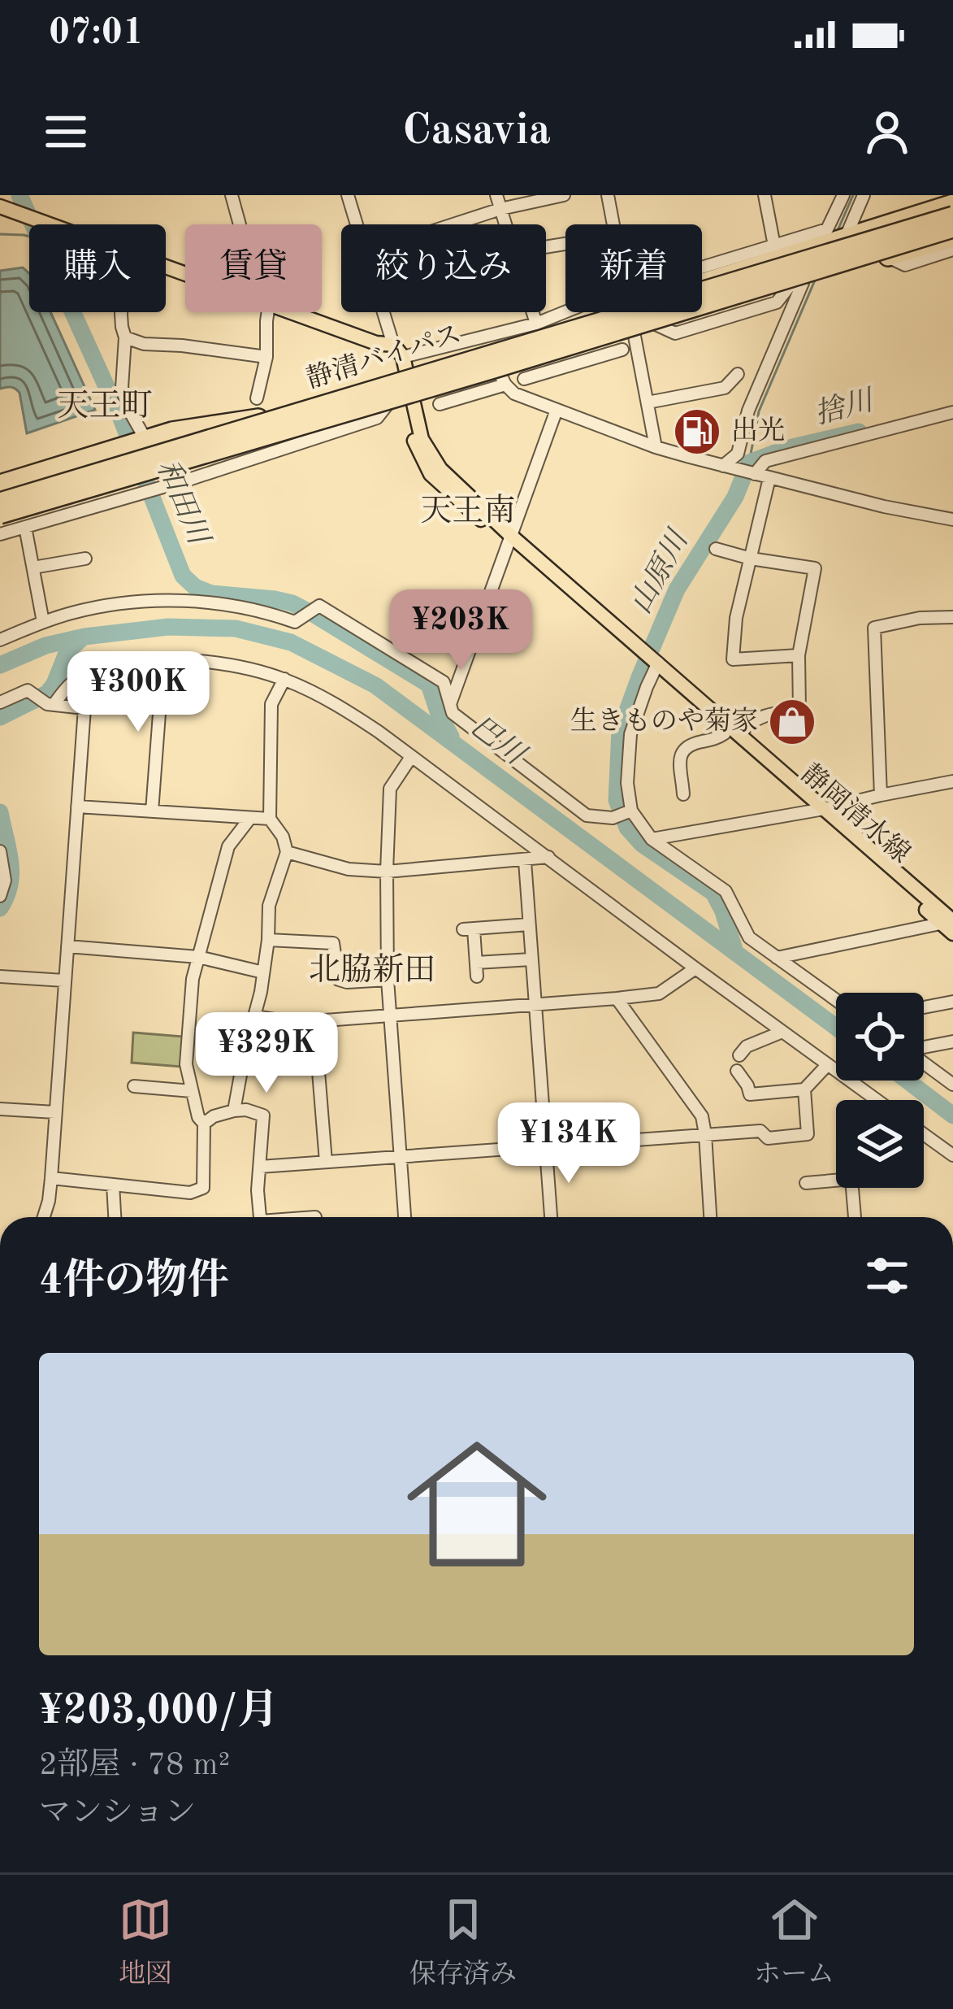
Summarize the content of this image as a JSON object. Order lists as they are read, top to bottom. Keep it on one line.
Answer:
{"streets":{"highway":["静清バイパス"],"main road":["静岡清水線"]},"districts":["天王町","天王南","北脇新田"],"water":["捨川","和田川","山原川","巴川"],"places":{"fuel station":["出光"],"shop":["生きものや菊家"]},"page":{"status":"07:01","header":"Casavia","chip":["購入","賃貸","絞り込み","新着"],"price":["¥203K","¥300K","¥329K","¥134K"],"heading":"4件の物件","list":[{"name":"¥203,000/月","note":"2部屋 · 78 m² · マンション"}],"tabs":["地図","保存済み","ホーム"]}}
